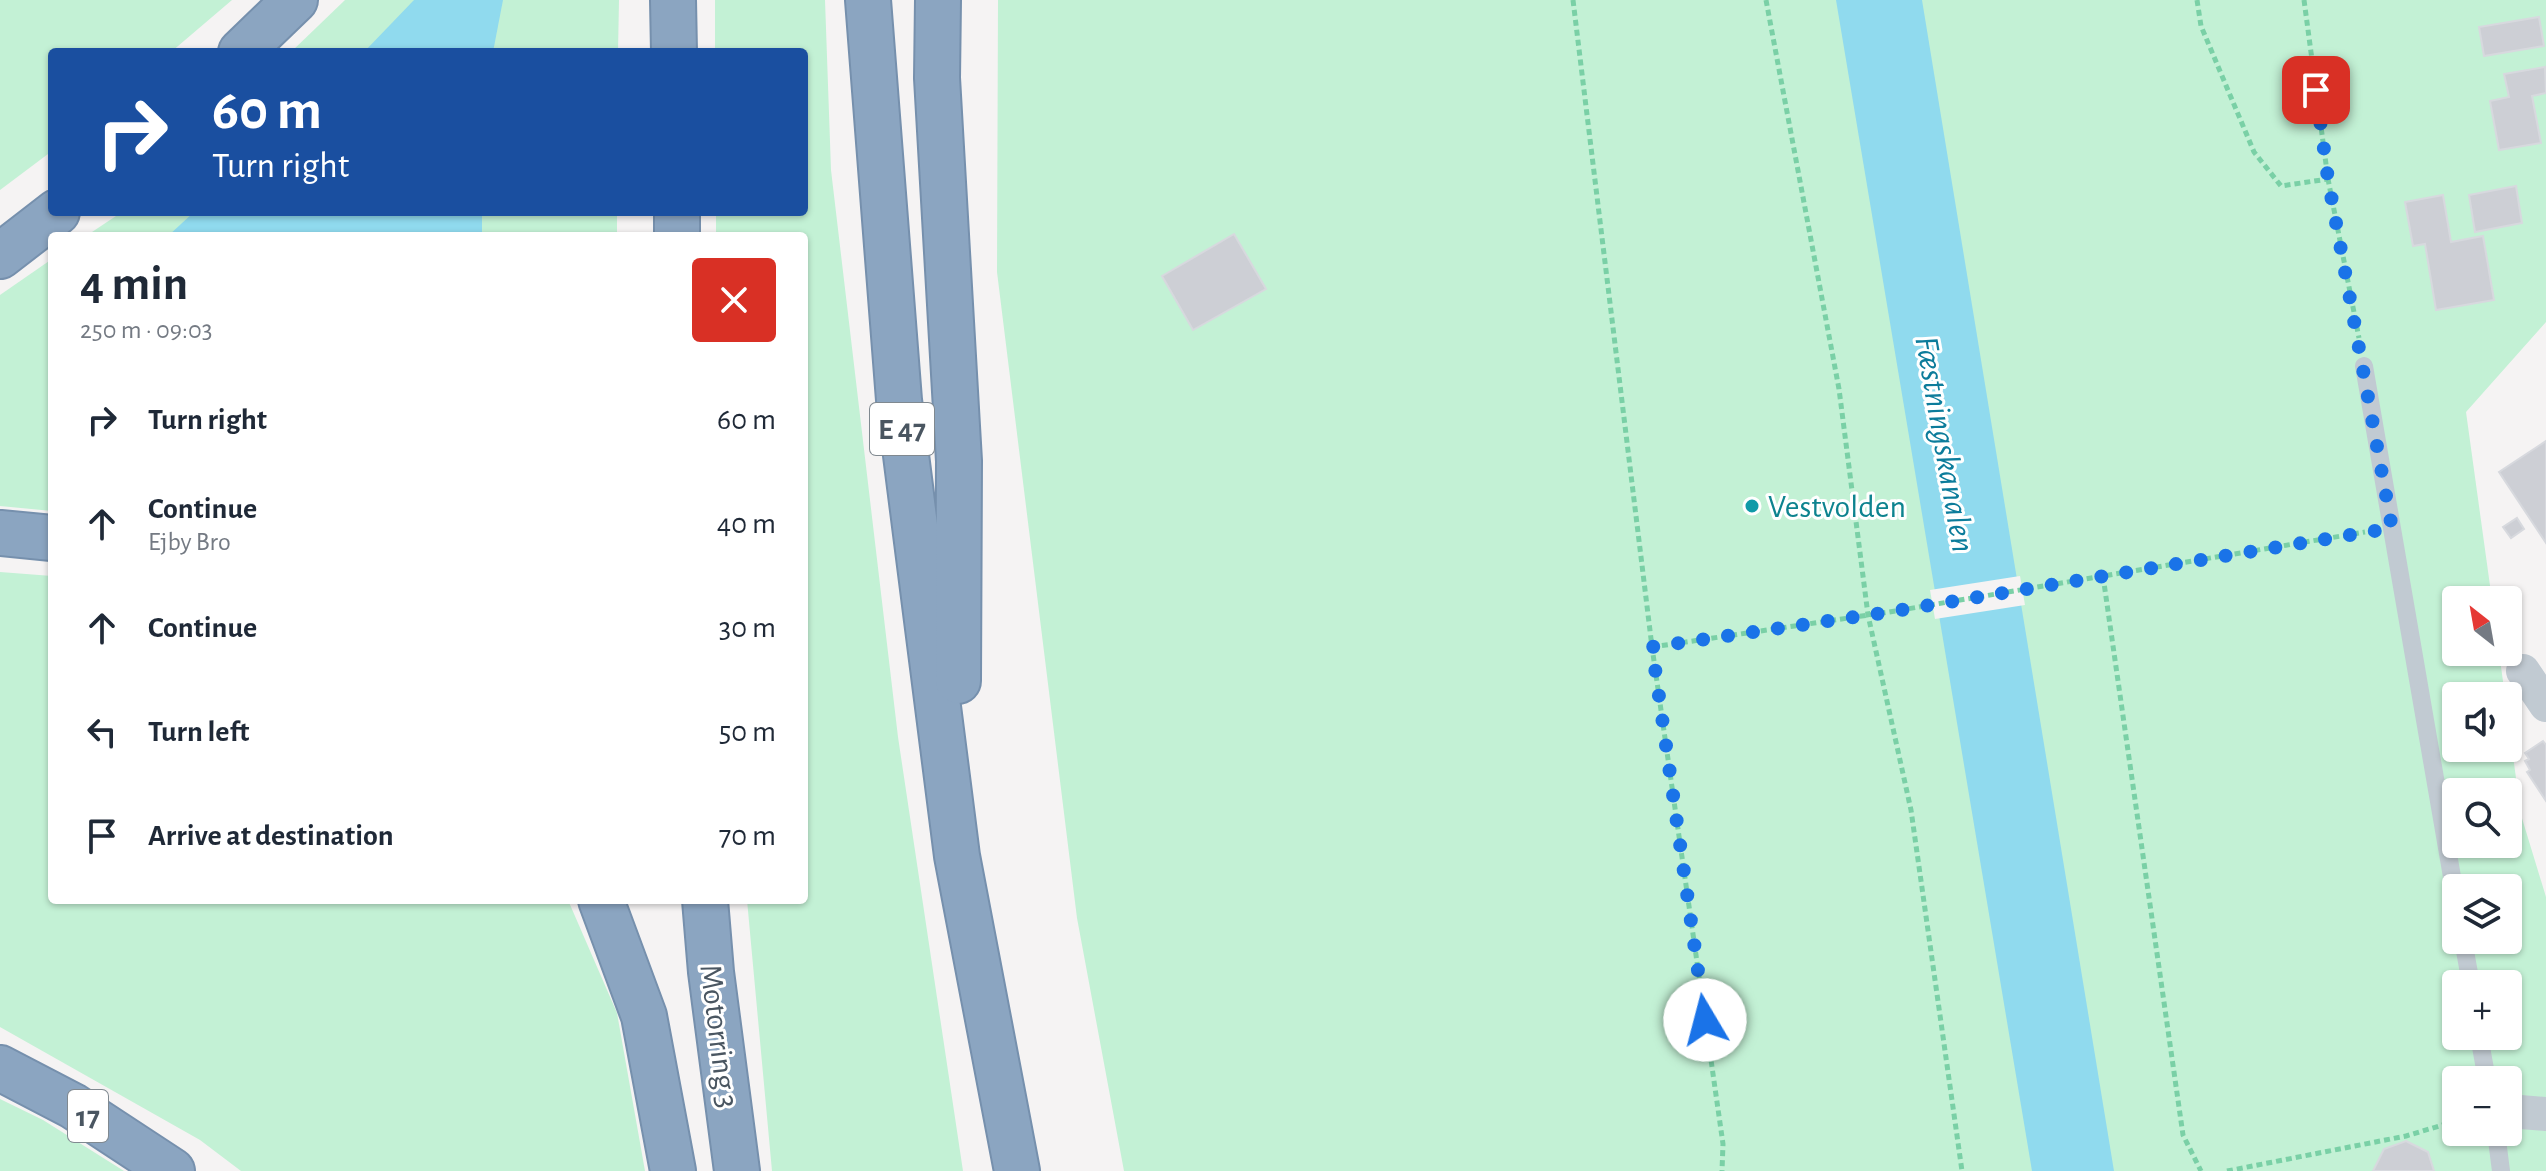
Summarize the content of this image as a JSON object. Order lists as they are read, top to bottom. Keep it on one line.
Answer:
{"streets":{"highway":["E 47","Motorring 3","17"]},"water":["Fæstningskanalen"],"places":["Vestvolden"],"north":"top left","page":{"turn":["60 m","Turn right"],"heading":["4 min","250 m · 09:03"],"list":[{"name":"Turn right","value":"60 m"},{"name":"Continue","note":"Ejby Bro","value":"40 m"},{"name":"Continue","value":"30 m"},{"name":"Turn left","value":"50 m"},{"name":"Arrive at destination","value":"70 m"}],"map_buttons":["+","−"]}}
